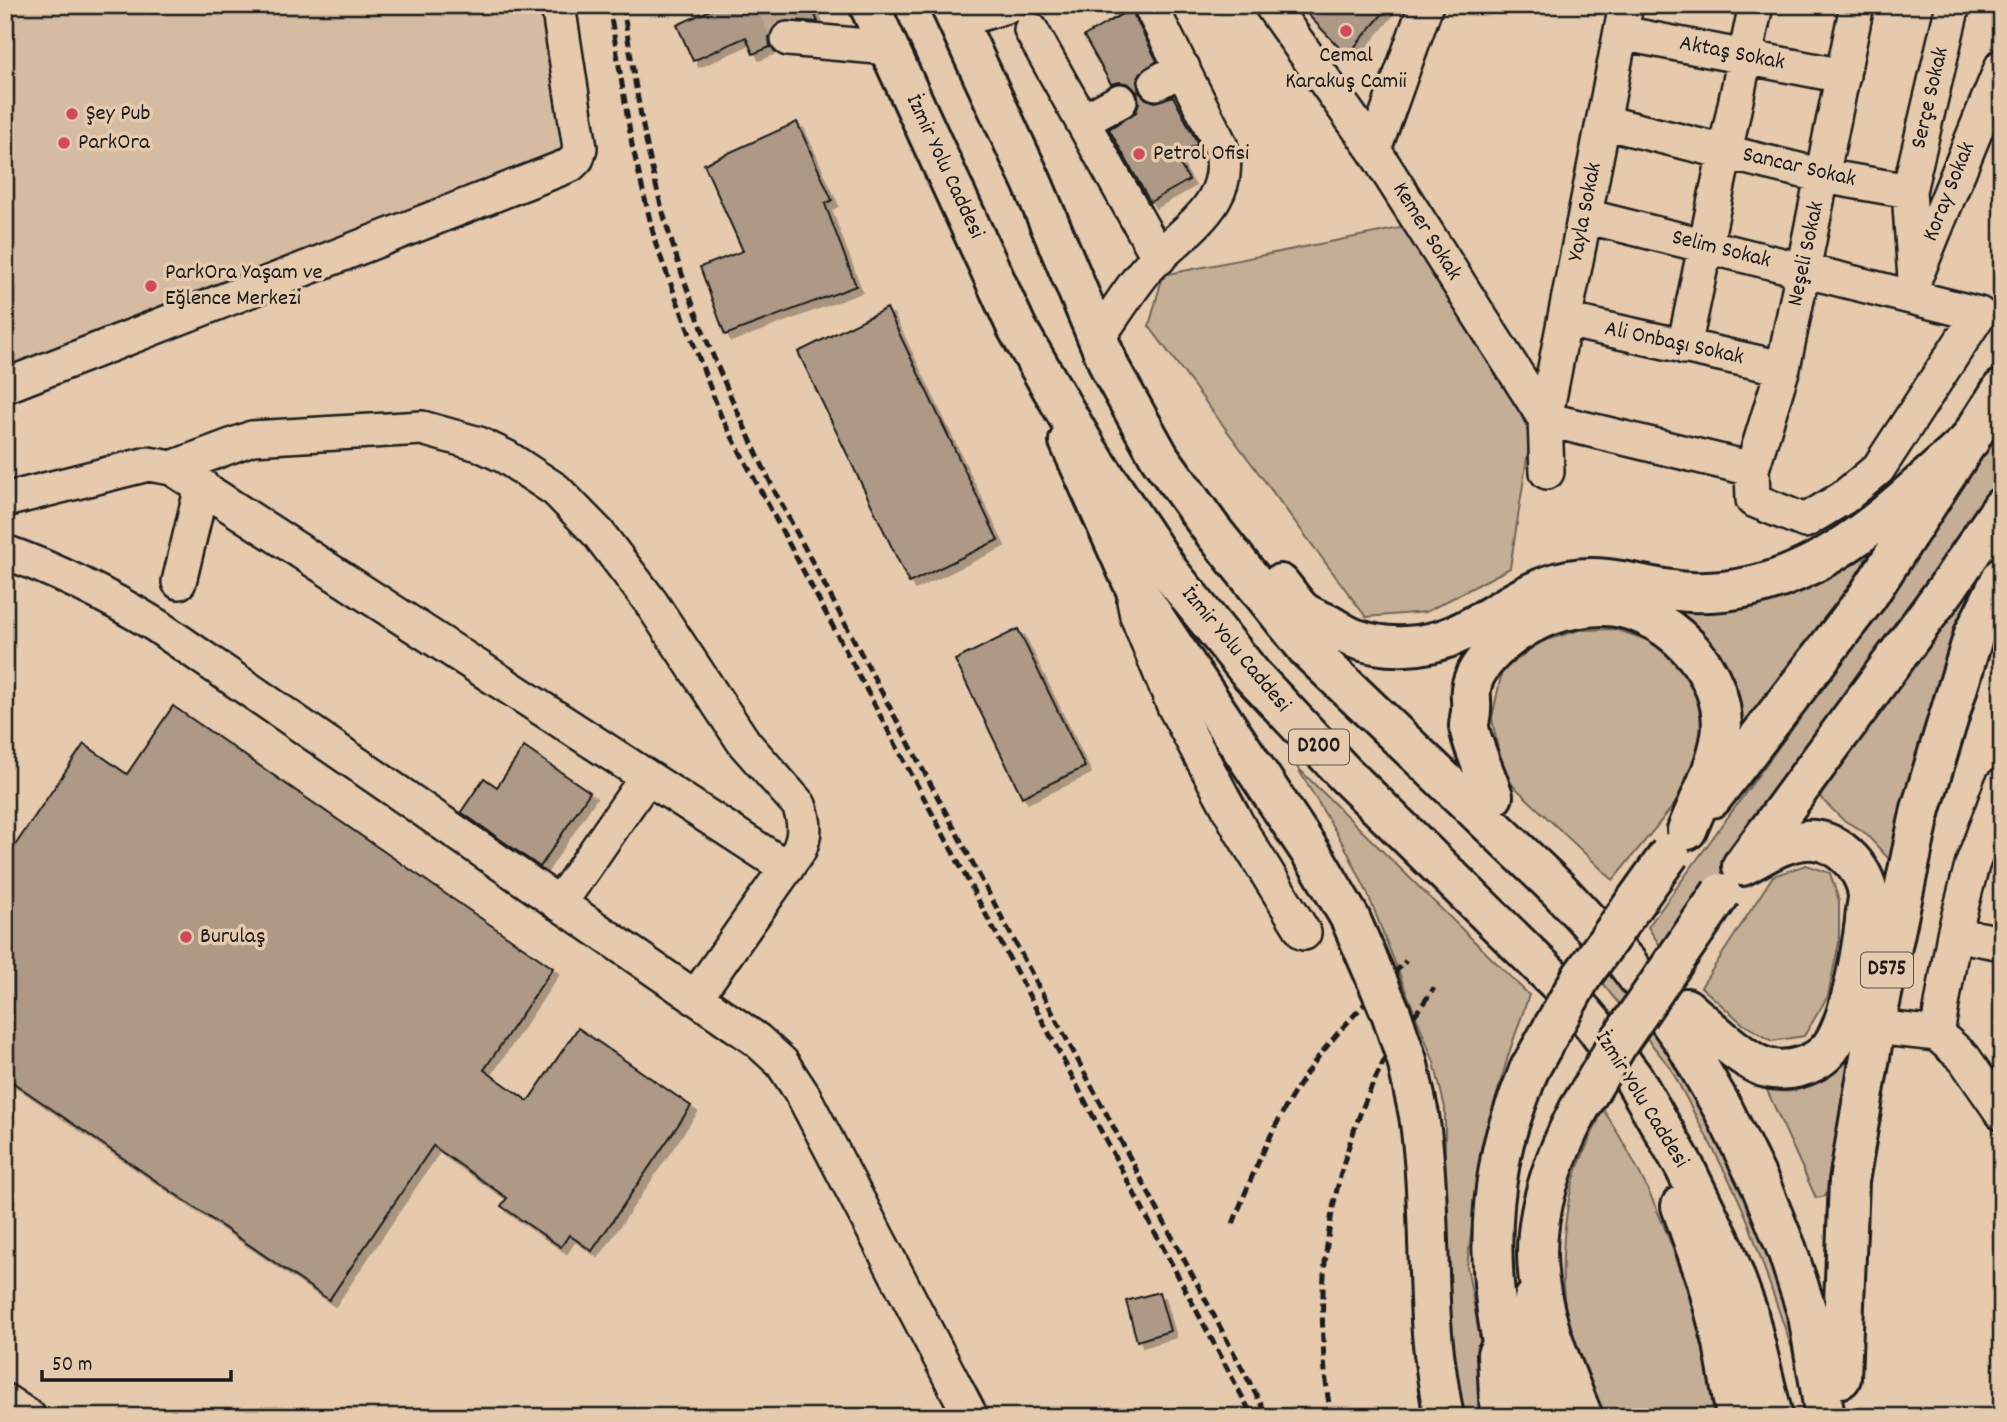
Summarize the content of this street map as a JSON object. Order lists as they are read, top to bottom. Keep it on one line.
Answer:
{"streets":{"main road":["İzmir Yolu Caddesi","D200","D575"],"street":["Aktaş Sokak","Serçe Sokak","Sancar Sokak","Koray Sokak","Yayla Sokak","Kemer Sokak","Selim Sokak","Neşeli Sokak","Ali Onbaşı Sokak"]},"crossings":[["Aktaş Sokak","Yayla Sokak"],["Aktaş Sokak","Neşeli Sokak"],["Serçe Sokak","Sancar Sokak"],["Serçe Sokak","Koray Sokak"],["Sancar Sokak","Koray Sokak"],["Sancar Sokak","Yayla Sokak"],["Sancar Sokak","Neşeli Sokak"],["Yayla Sokak","Kemer Sokak"],["Yayla Sokak","Selim Sokak"],["Yayla Sokak","Ali Onbaşı Sokak"],["Selim Sokak","Neşeli Sokak"],["Neşeli Sokak","Ali Onbaşı Sokak"]],"places":["Cemal Karakuş Camii","Şey Pub","ParkOra","Petrol Ofisi","ParkOra Yaşam ve Eğlence Merkezi","Burulaş"],"scale_bar":"50 m"}
